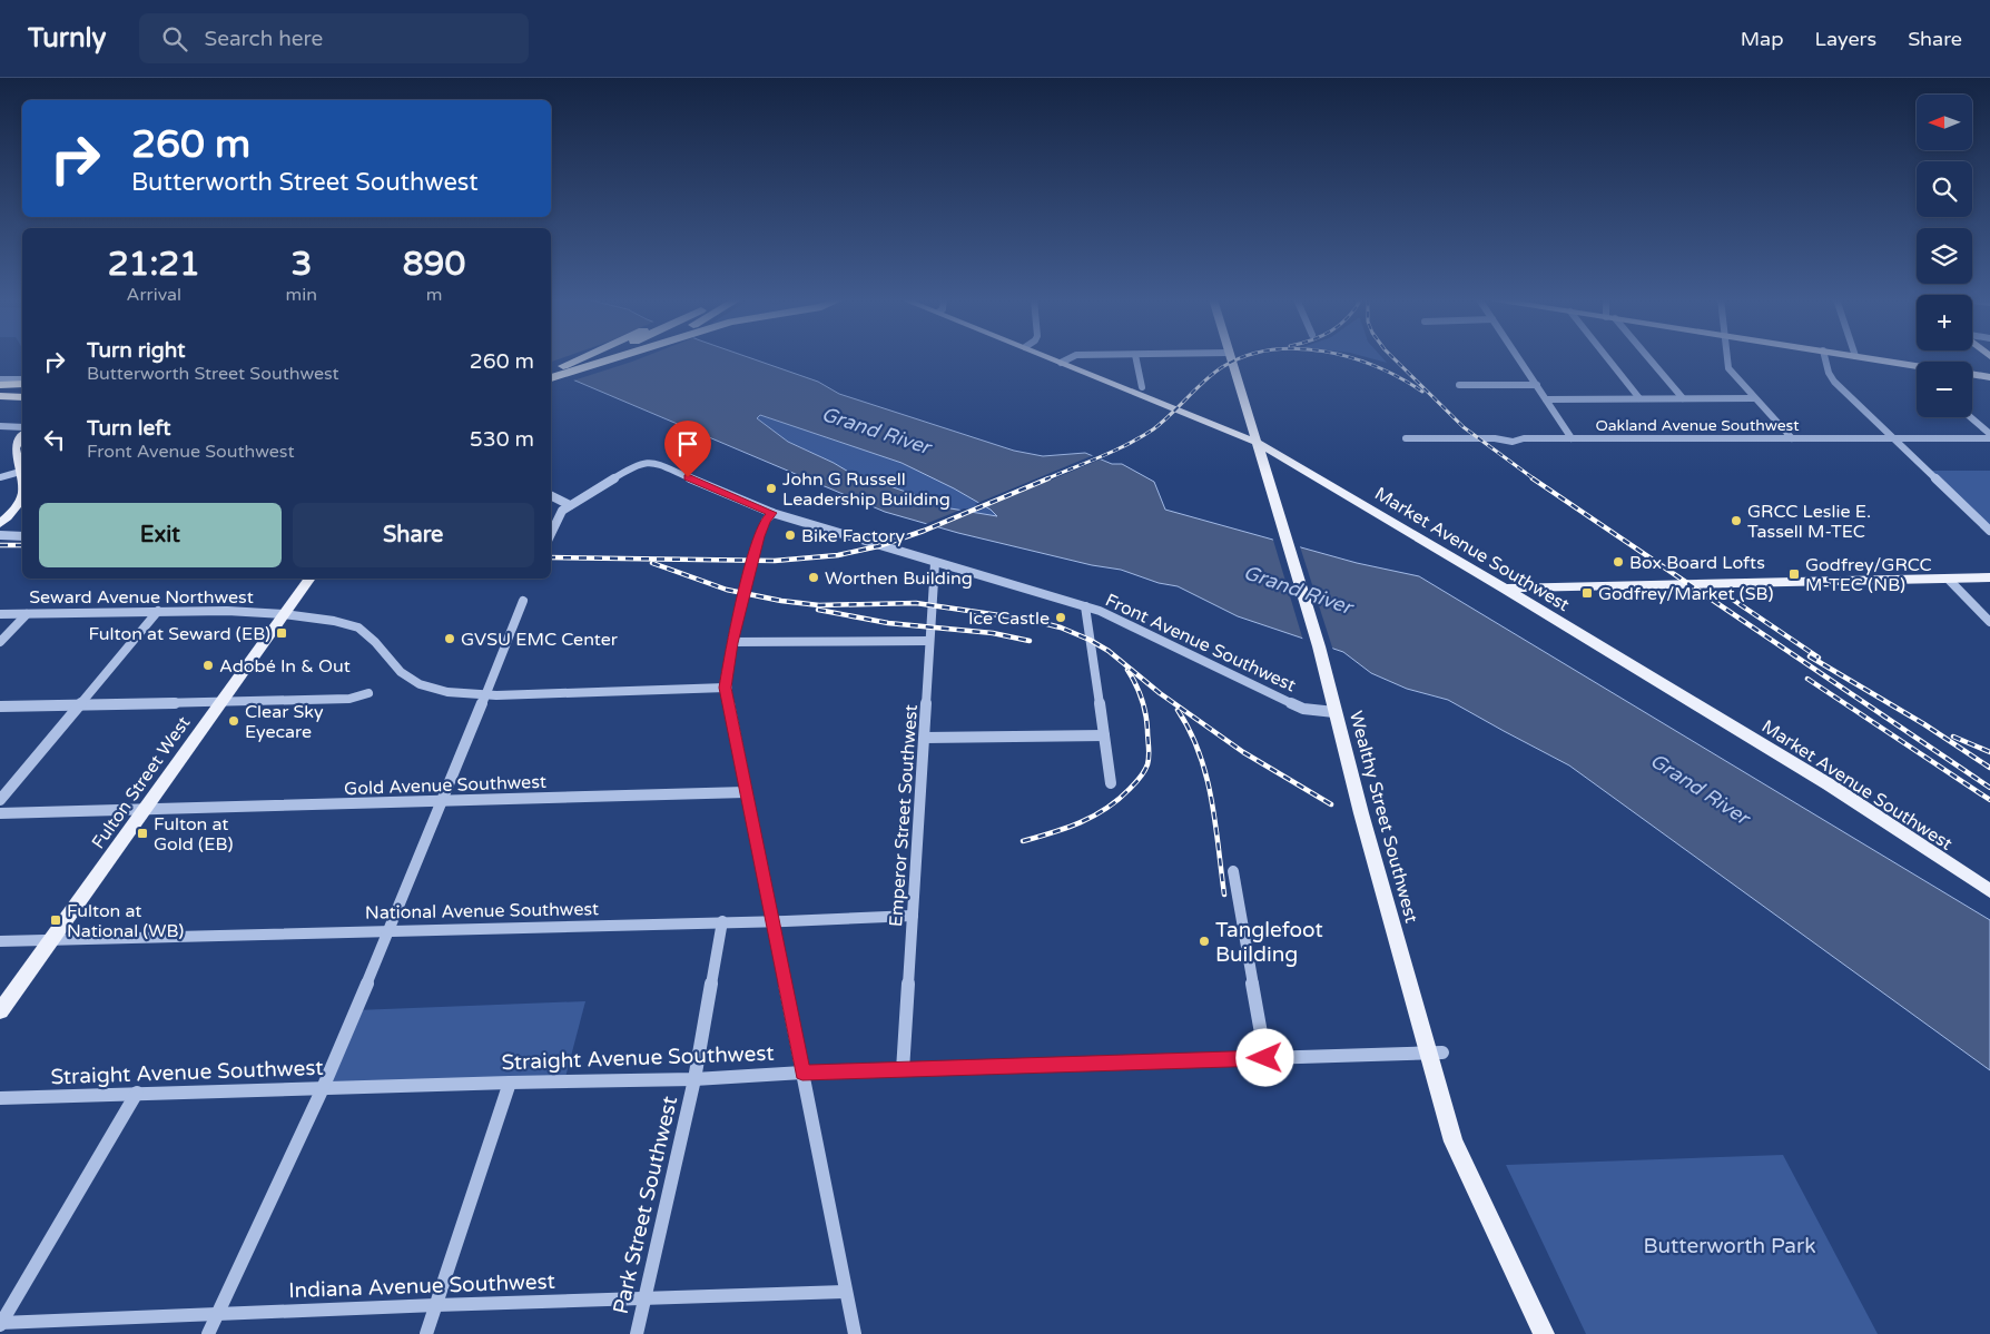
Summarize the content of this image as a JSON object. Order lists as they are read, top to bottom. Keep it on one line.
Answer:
{"streets":{"main road":["Market Avenue Southwest","Fulton Street West","Wealthy Street Southwest"],"street":["Oakland Avenue Southwest","Seward Avenue Northwest","Front Avenue Southwest","Gold Avenue Southwest","Emperor Street Southwest","National Avenue Southwest","Straight Avenue Southwest","Park Street Southwest","Indiana Avenue Southwest"]},"crossings":[["Market Avenue Southwest","Wealthy Street Southwest"],["Seward Avenue Northwest","Fulton Street West"],["Front Avenue Southwest","Emperor Street Southwest"],["Front Avenue Southwest","Wealthy Street Southwest"],["Fulton Street West","Gold Avenue Southwest"],["Fulton Street West","National Avenue Southwest"],["Emperor Street Southwest","National Avenue Southwest"],["Emperor Street Southwest","Straight Avenue Southwest"],["Wealthy Street Southwest","Straight Avenue Southwest"],["National Avenue Southwest","Park Street Southwest"],["Straight Avenue Southwest","Park Street Southwest"],["Park Street Southwest","Indiana Avenue Southwest"]],"water":["Grand River"],"parks":["Butterworth Park"],"places":{"other":["John G Russell Leadership Building","GRCC Leslie E. Tassell M-TEC","Bike Factory","Box Board Lofts","Worthen Building","Ice Castle","GVSU EMC Center","Adobé In & Out","Clear Sky Eyecare","Tanglefoot Building"],"transit":["Godfrey/GRCC M-TEC (NB)","Godfrey/Market (SB)","Fulton at Seward (EB)","Fulton at Gold (EB)","Fulton at National (WB)"]},"north":"left","page":{"header":"Turnly","search":"Search here","nav":["Map","Layers","Share"],"map_buttons":["+","−"],"turn":["260 m","Butterworth Street Southwest"],"eta":["21:21","Arrival","3","min","890","m"],"list":[{"name":"Turn right","note":"Butterworth Street Southwest","value":"260 m"},{"name":"Turn left","note":"Front Avenue Southwest","value":"530 m"}],"buttons":["Exit","Share"]}}
